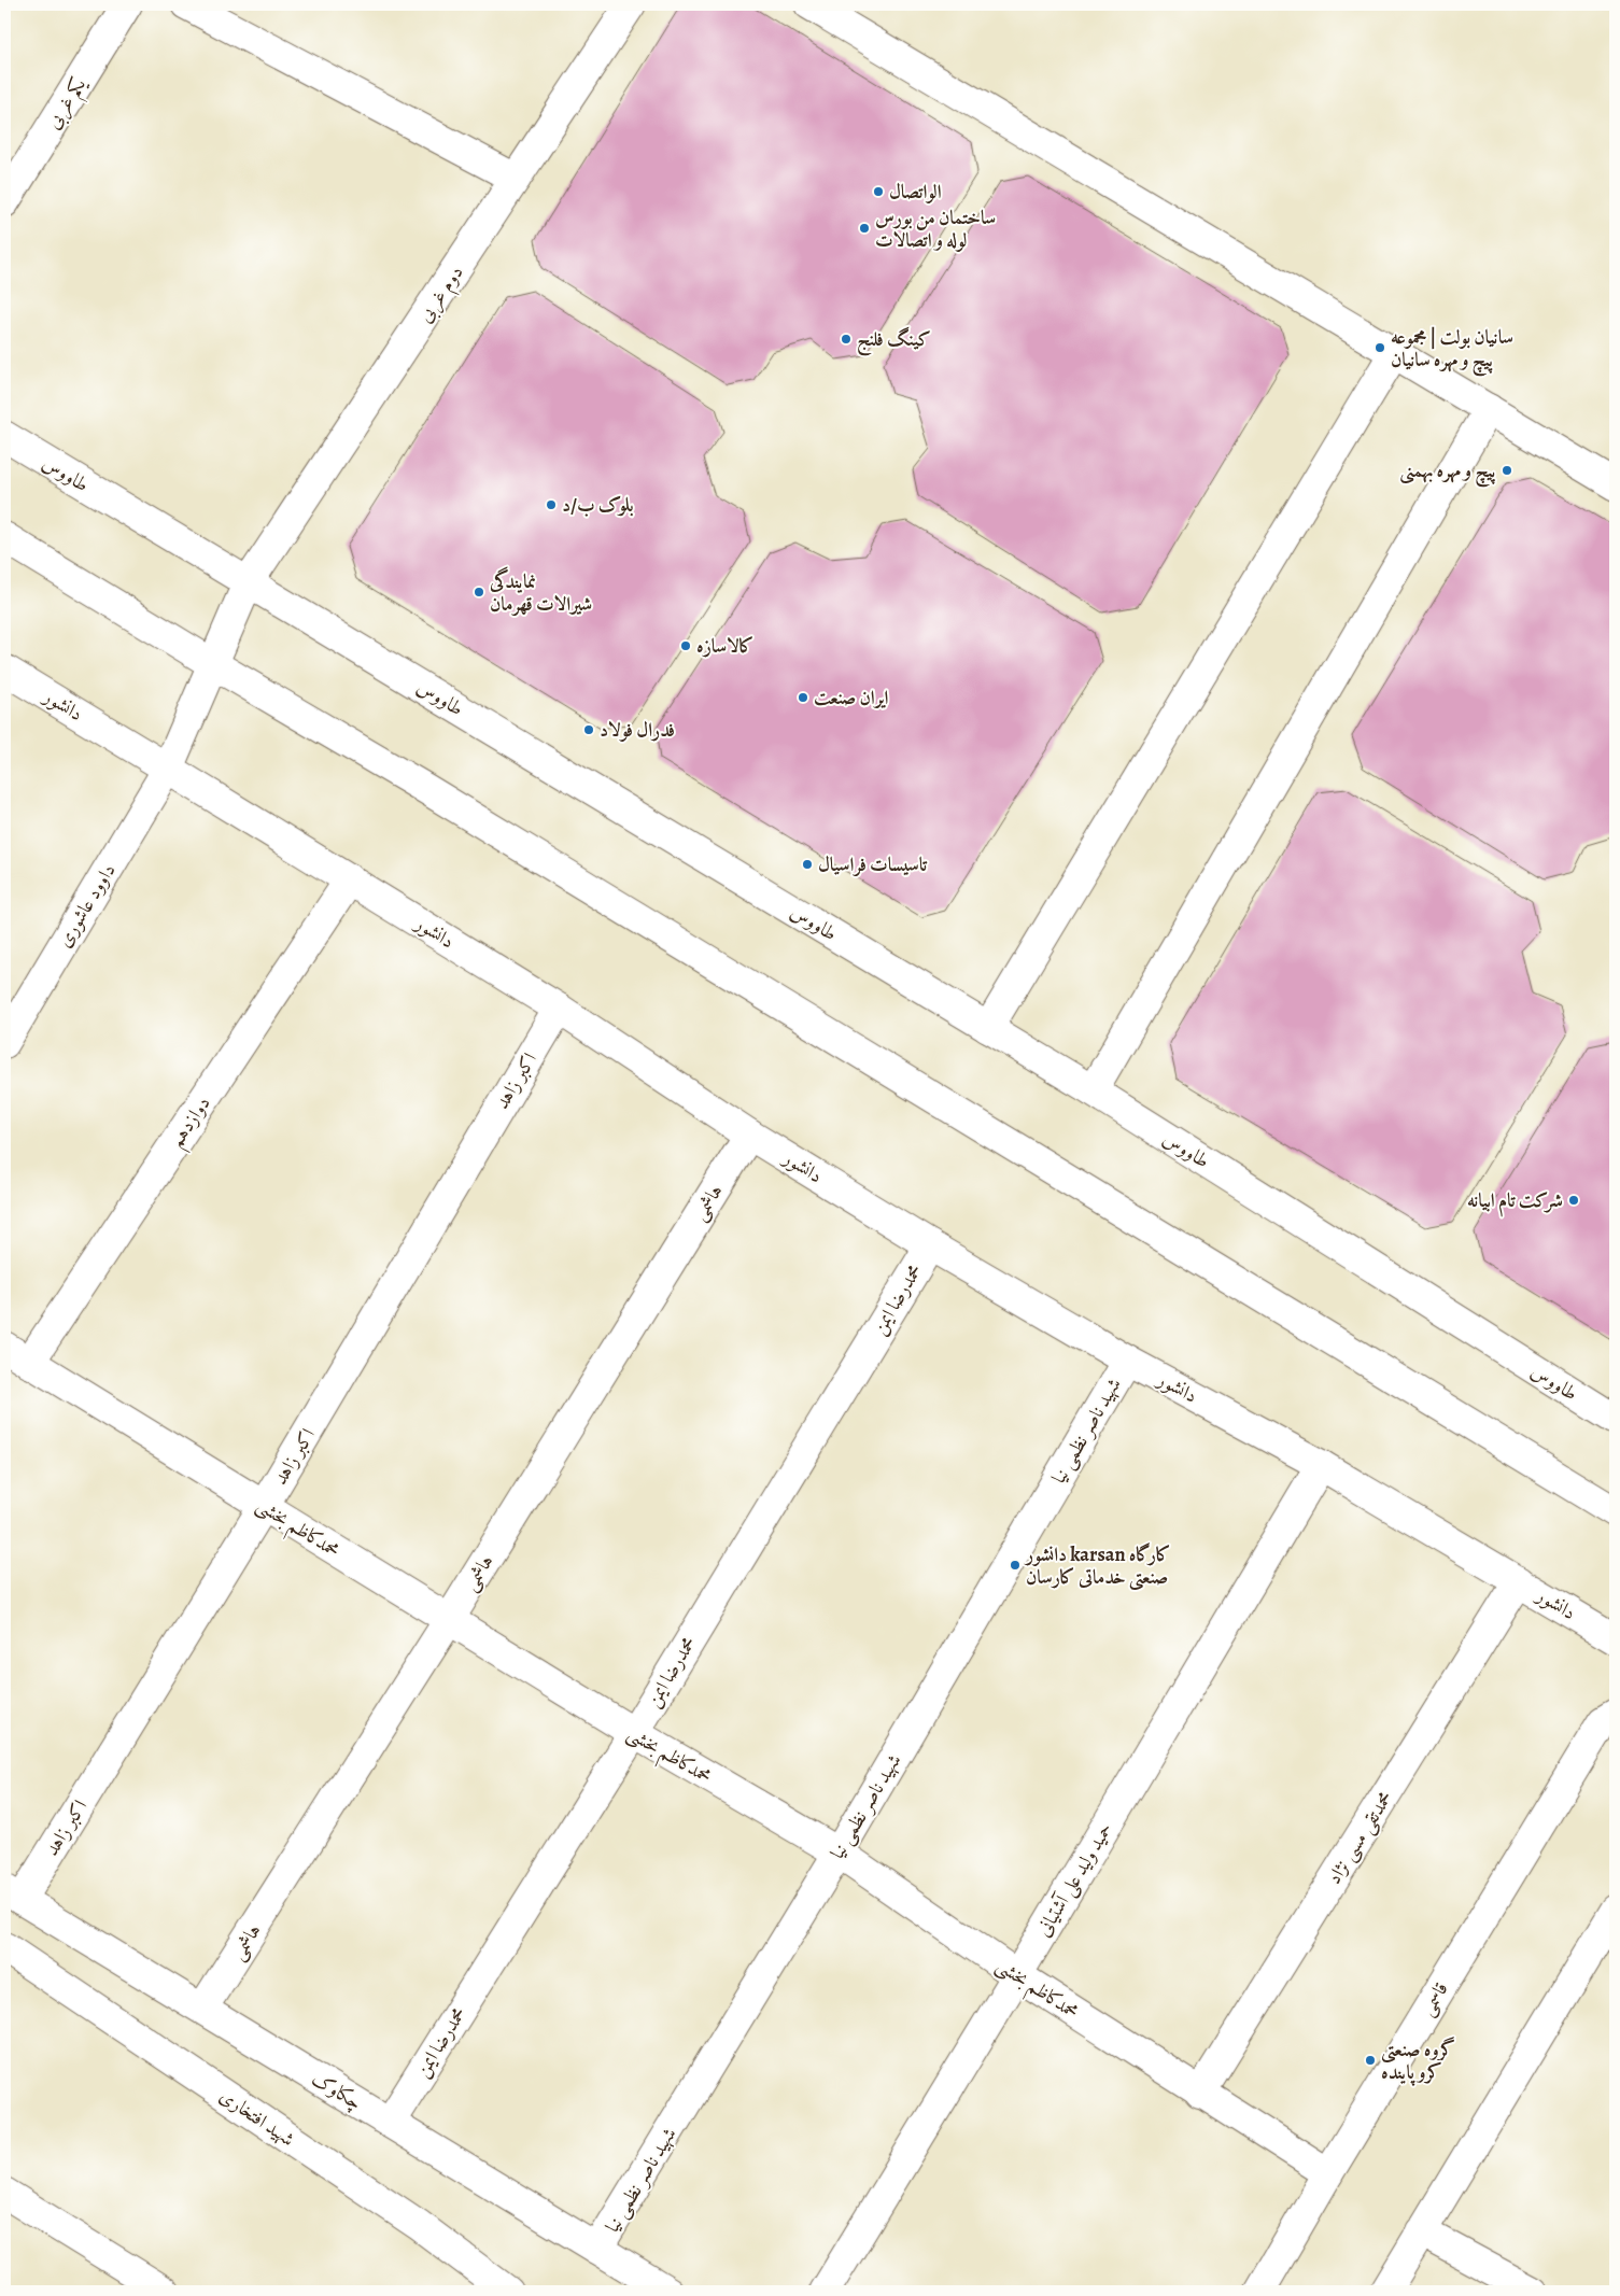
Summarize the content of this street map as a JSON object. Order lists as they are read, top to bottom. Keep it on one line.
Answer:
{"streets":{"street":["یکم غربی","دوم غربی","طاووس","دانشور","داوود عاشوری","اکبر زاهد","دوازدهم","هاشمی","محمدرضا ایمن","شهید ناصر نظمی نیا","محمدکاظم بخشی","محمدتقی مسی نژاد","حمید ولید علی آشتیانی","قاسمی","چکاوک","شهید افتخاری"]},"crossings":[["دوم غربی","طاووس"],["دوم غربی","داوود عاشوری"],["دانشور","داوود عاشوری"],["دانشور","اکبر زاهد"],["دانشور","دوازدهم"],["دانشور","هاشمی"],["دانشور","محمدرضا ایمن"],["دانشور","شهید ناصر نظمی نیا"],["دانشور","محمدتقی مسی نژاد"],["دانشور","حمید ولید علی آشتیانی"],["اکبر زاهد","محمدکاظم بخشی"],["اکبر زاهد","چکاوک"],["دوازدهم","محمدکاظم بخشی"],["هاشمی","محمدکاظم بخشی"],["هاشمی","چکاوک"],["محمدرضا ایمن","محمدکاظم بخشی"],["محمدرضا ایمن","چکاوک"],["شهید ناصر نظمی نیا","محمدکاظم بخشی"],["شهید ناصر نظمی نیا","چکاوک"],["محمدکاظم بخشی","محمدتقی مسی نژاد"],["محمدکاظم بخشی","حمید ولید علی آشتیانی"],["محمدکاظم بخشی","قاسمی"]],"places":["الواتصال","ساختمان من بورس لوله و اتصالات","کینگ فلنج","سانیان بولت | مجموعه پیچ و مهره سانیان","پیچ و مهره بهمنی","بلوک ب/د","نمایندگی شیرالات قهرمان","کالاسازه","ايران صنعت","فدرال فولاد","تاسیسات فراسیال","شرکت تام ابیانه","دانشور karsan کارگاه صنعتی خدماتی کارسان","گروه صنعتی کرو پاینده"]}
